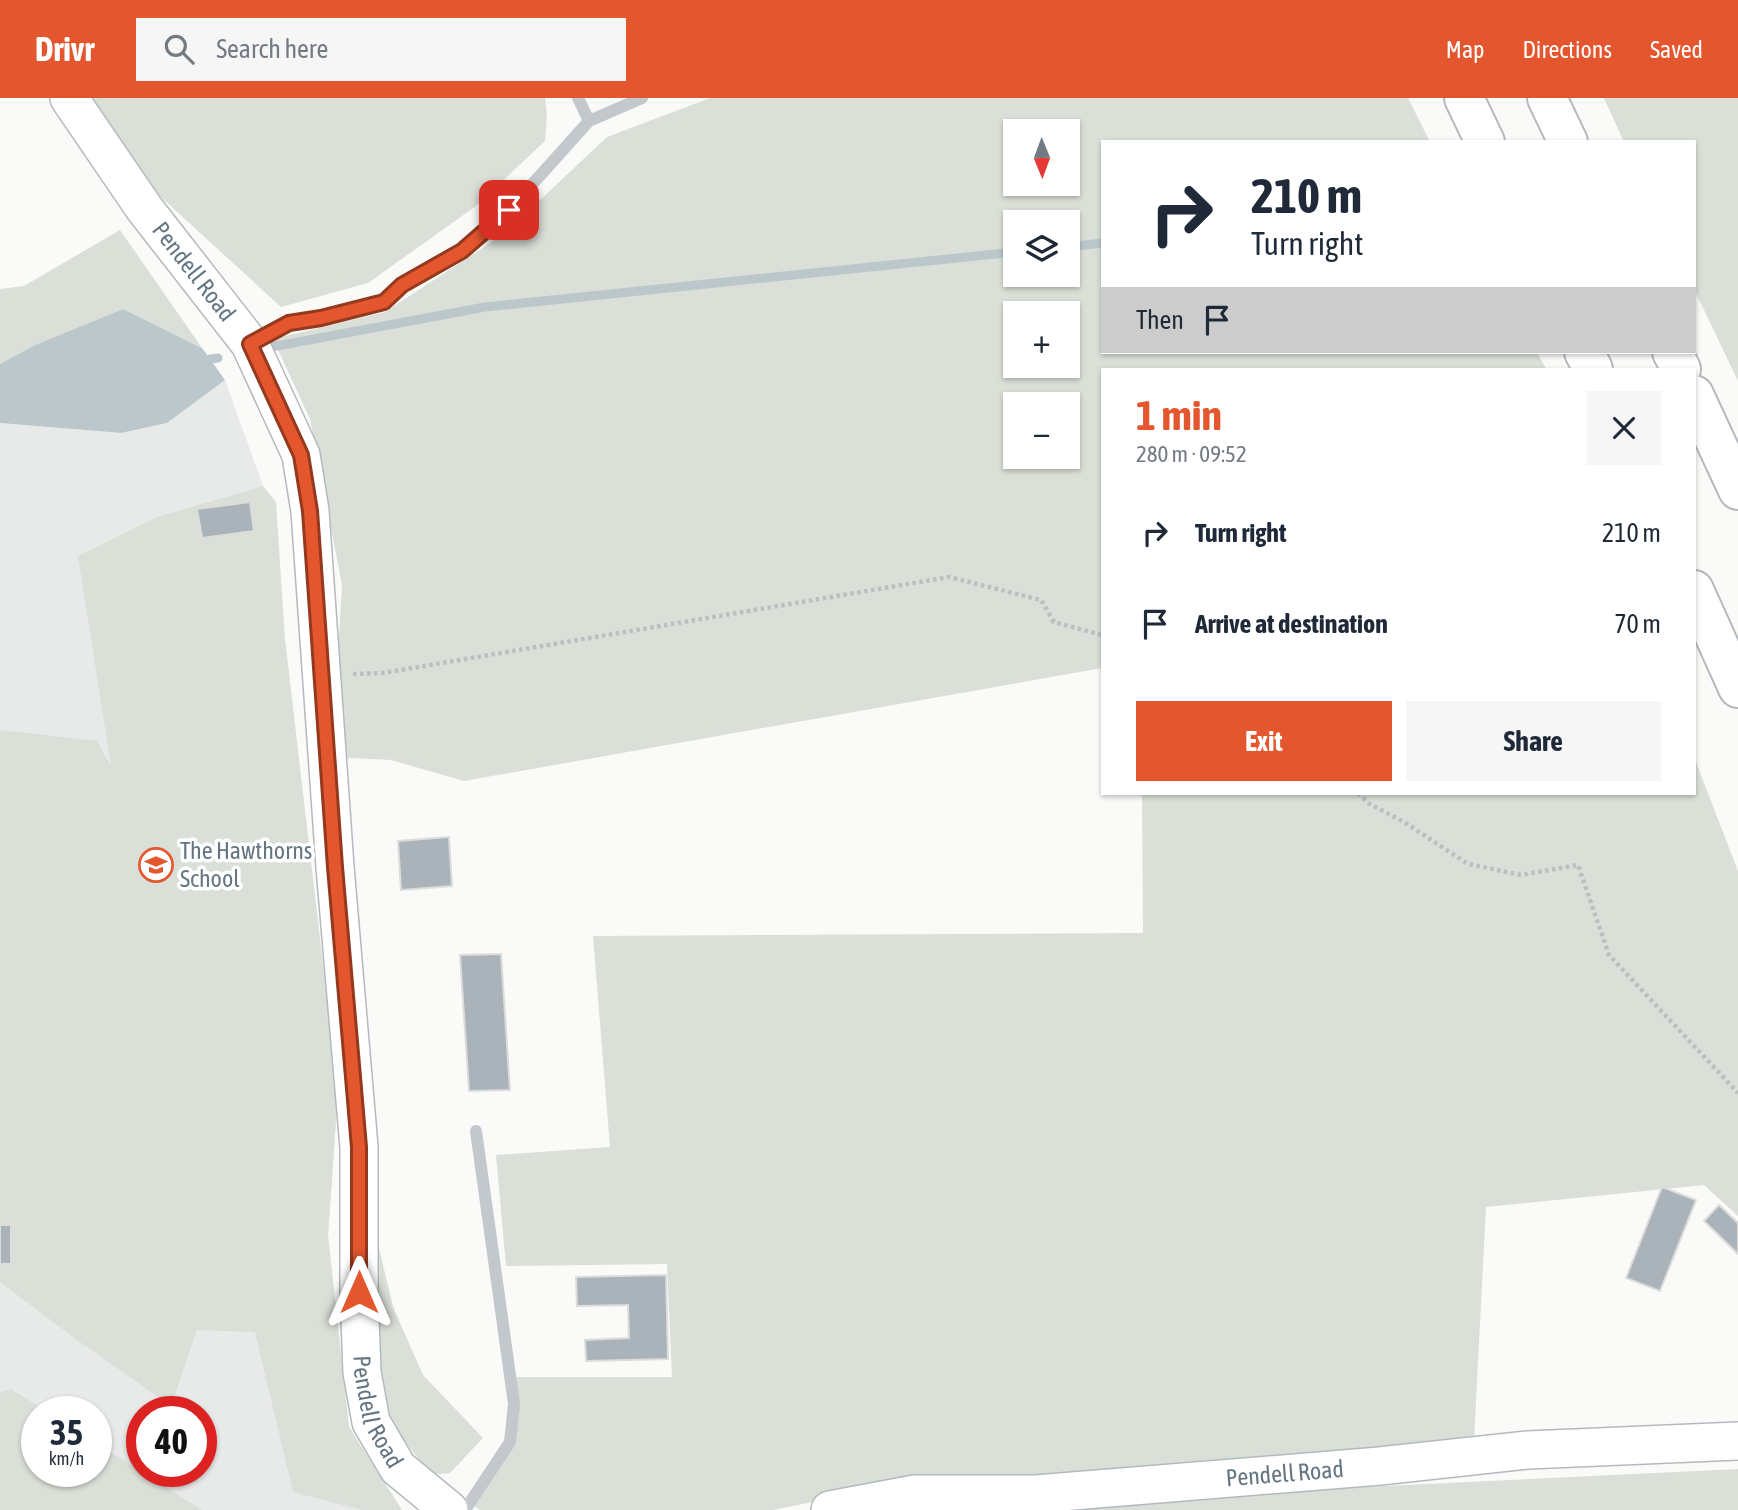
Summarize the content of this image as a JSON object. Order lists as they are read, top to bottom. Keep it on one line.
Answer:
{"streets":{"street":["Pendell Road"]},"places":{"school or university":["The Hawthorns School"]},"north":"bottom","page":{"header":"Drivr","search":"Search here","nav":["Map","Directions","Saved"],"map_buttons":["+","−"],"turn":["210 m","Turn right"],"then":"Then","heading":["1 min","280 m · 09:52"],"list":[{"name":"Turn right","value":"210 m"},{"name":"Arrive at destination","value":"70 m"}],"buttons":["Exit","Share"],"speed":"35 km/h","limit":"40"}}
